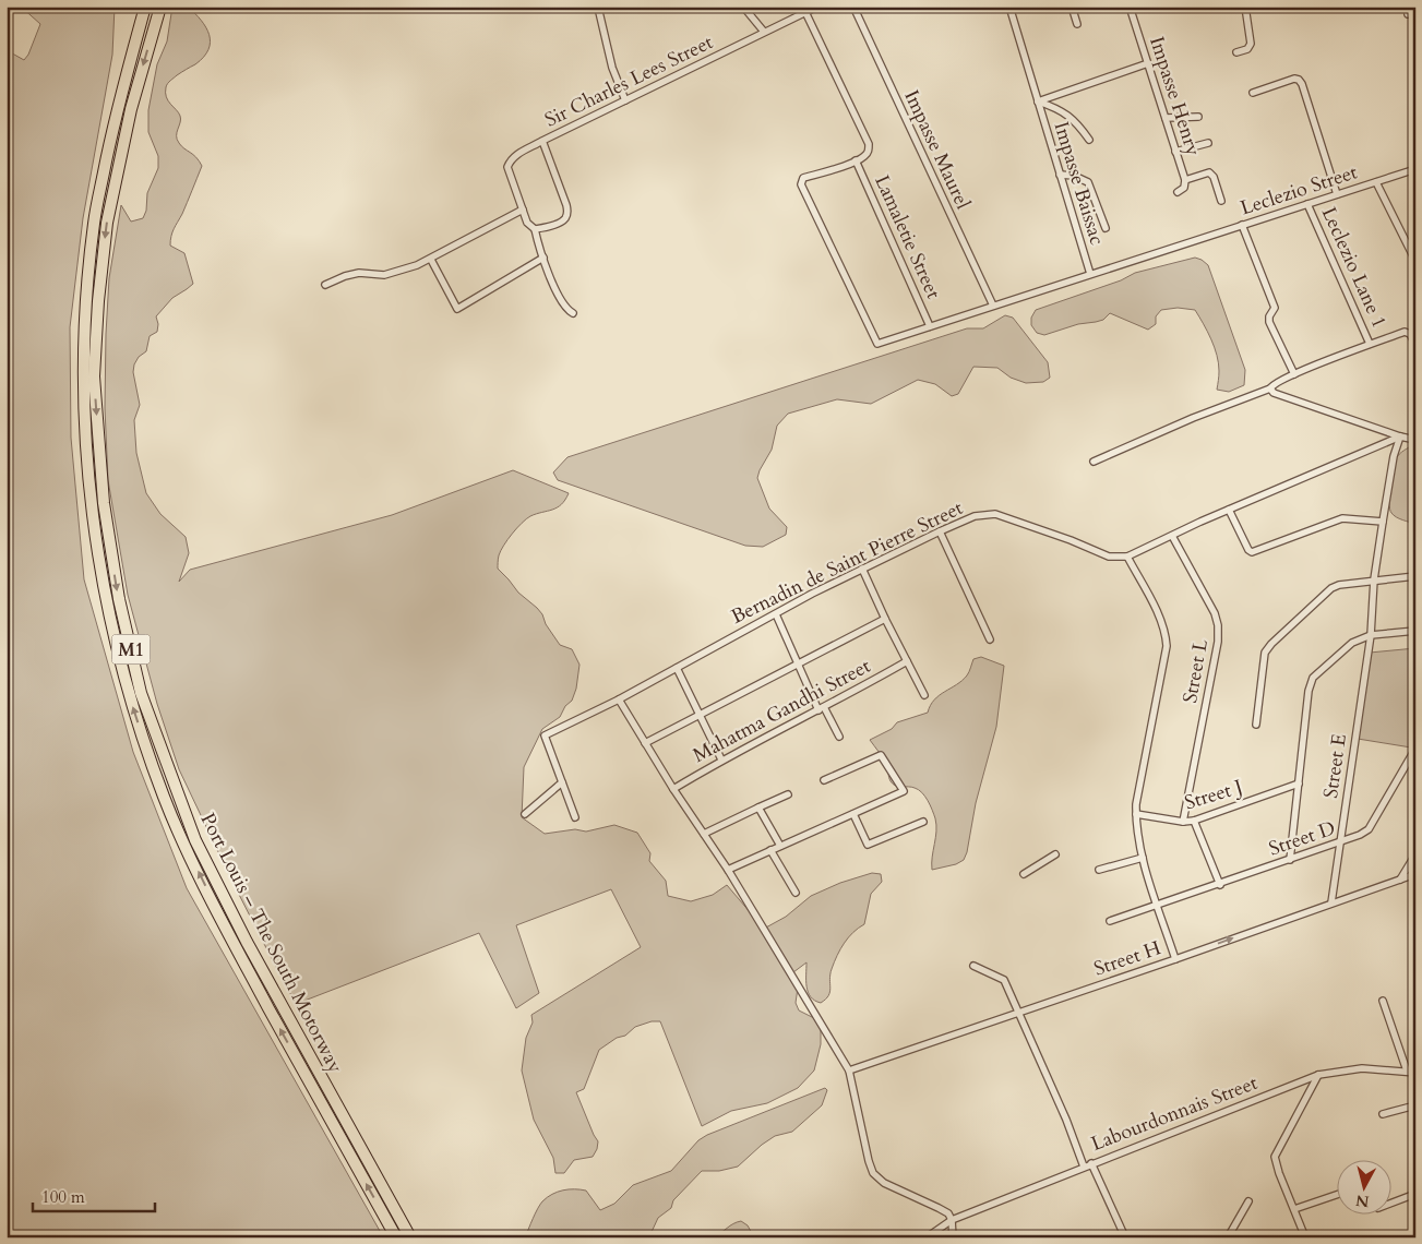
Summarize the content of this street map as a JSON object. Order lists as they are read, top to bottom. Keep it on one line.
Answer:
{"streets":{"highway":["M1","Port Louis – The South Motorway"],"street":["Sir Charles Lees Street","Impasse Henry","Impasse Maurel","Impasse Baissac","Leclezio Street","Lamaletie Street","Leclezio Lane 1","Bernadin de Saint Pierre Street","Street L","Mahatma Gandhi Street","Street E","Street J","Street D","Street H","Labourdonnais Street"]},"crossings":[["Impasse Henry","Impasse Baissac"],["Impasse Maurel","Leclezio Street"],["Impasse Baissac","Leclezio Street"],["Leclezio Street","Lamaletie Street"],["Leclezio Street","Leclezio Lane 1"],["Street L","Street J"],["Street E","Street D"],["Street E","Street H"]],"scale_bar":"100 m","north":"bottom"}
